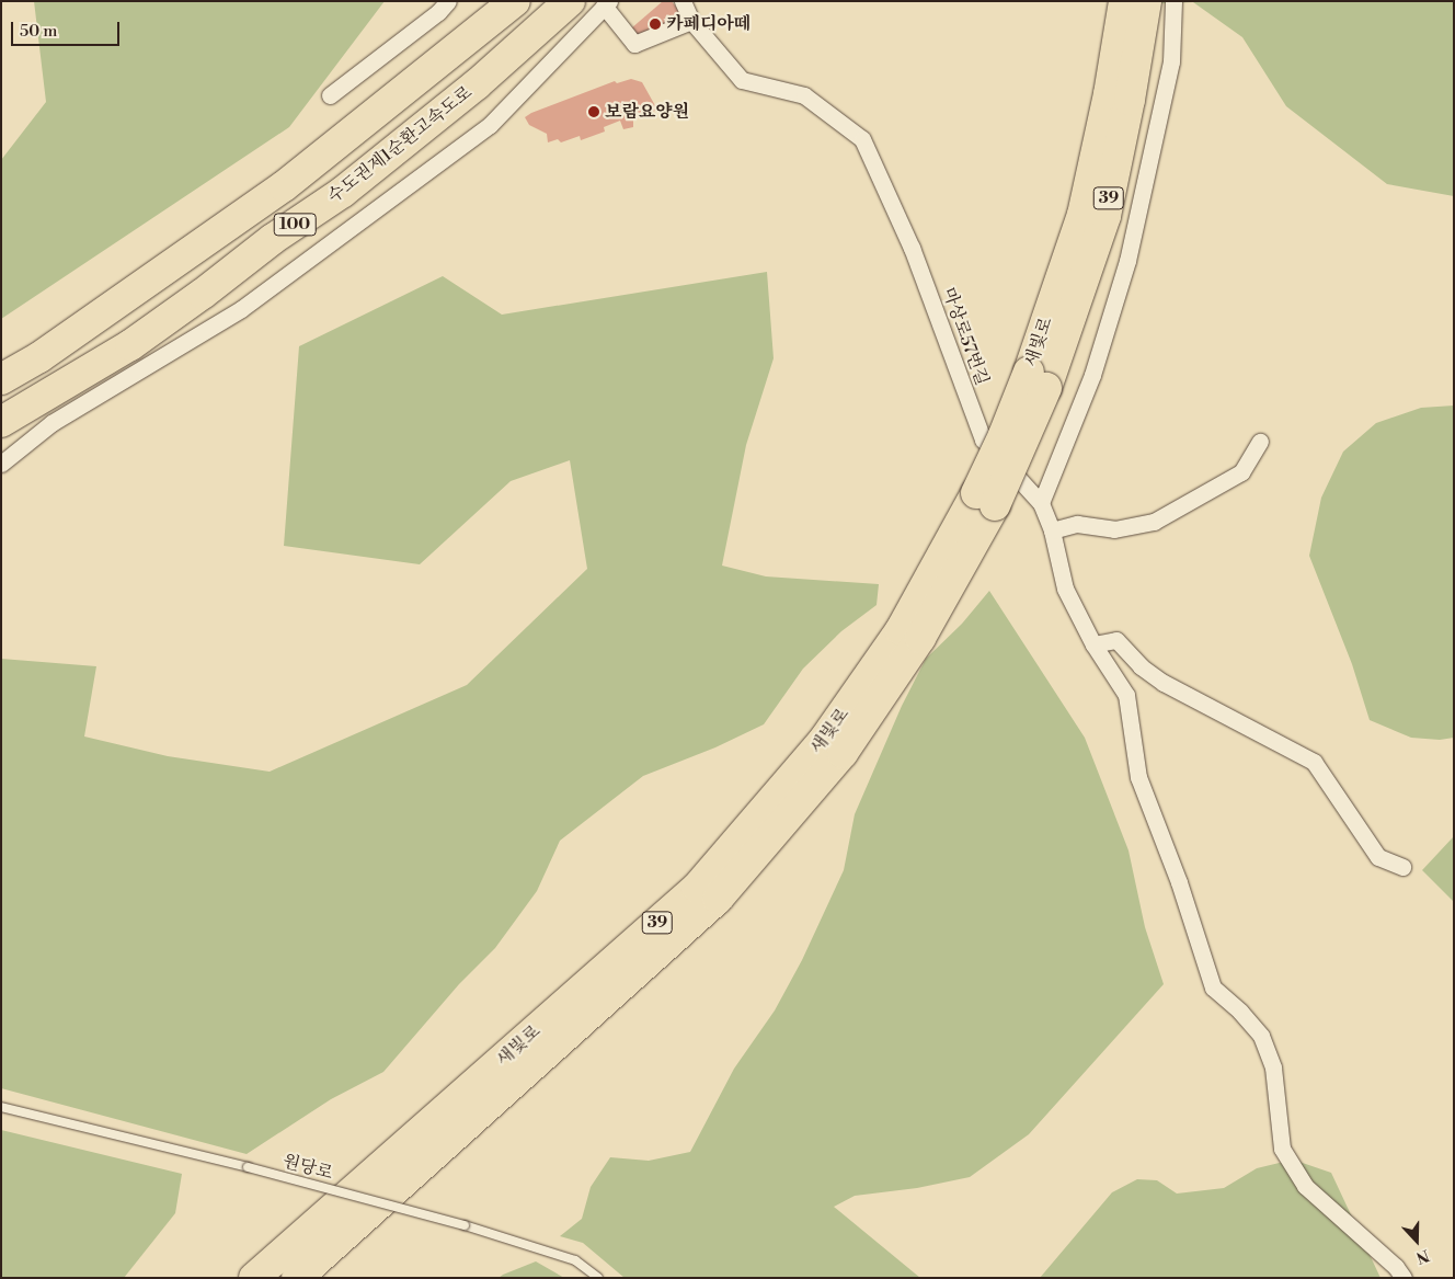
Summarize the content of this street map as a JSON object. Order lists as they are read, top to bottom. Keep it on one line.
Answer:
{"streets":{"highway":["수도권제1순환고속도로","39","100","새빛로"],"street":["마상로57번길"],"lane":["원당로"]},"places":["카페디아떼","보람요양원"],"scale_bar":"50 m","north":"bottom"}
